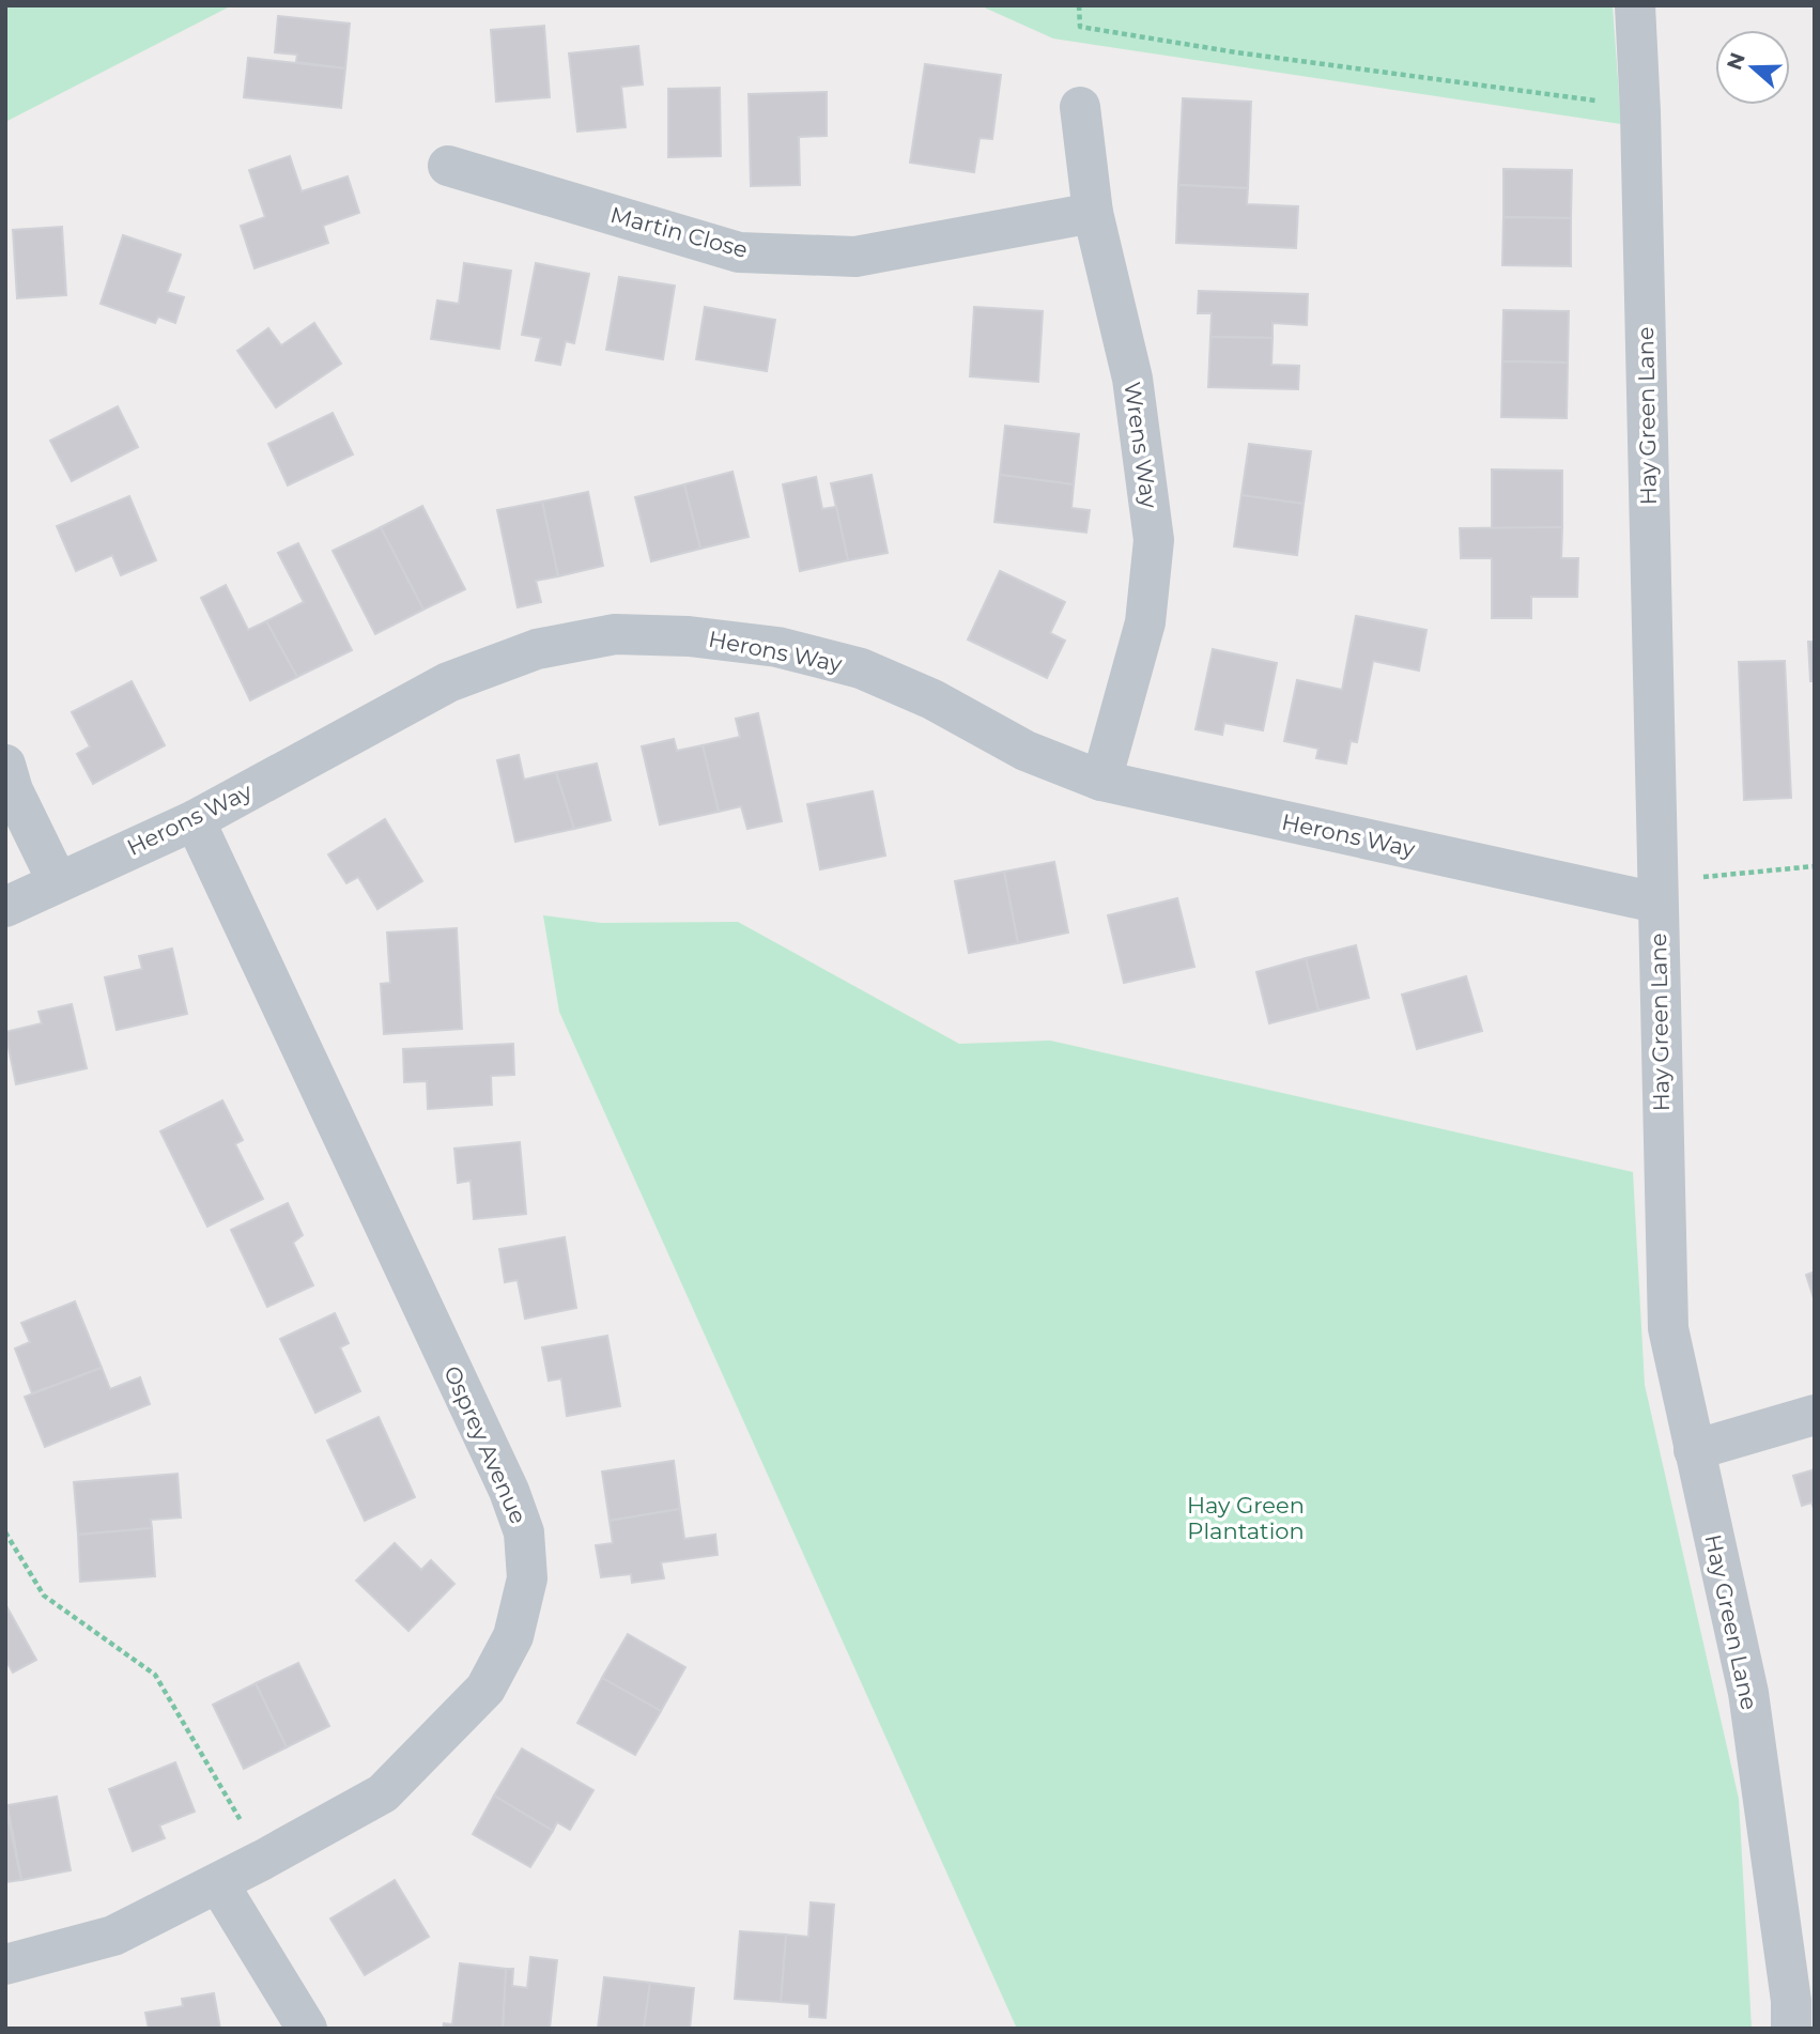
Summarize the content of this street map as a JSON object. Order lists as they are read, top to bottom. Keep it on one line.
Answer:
{"streets":{"street":["Martin Close","Hay Green Lane","Wrens Way","Herons Way","Osprey Avenue"]},"crossings":[["Martin Close","Wrens Way"],["Hay Green Lane","Herons Way"],["Wrens Way","Herons Way"],["Herons Way","Osprey Avenue"]],"parks":["Hay Green Plantation"],"north":"left"}
